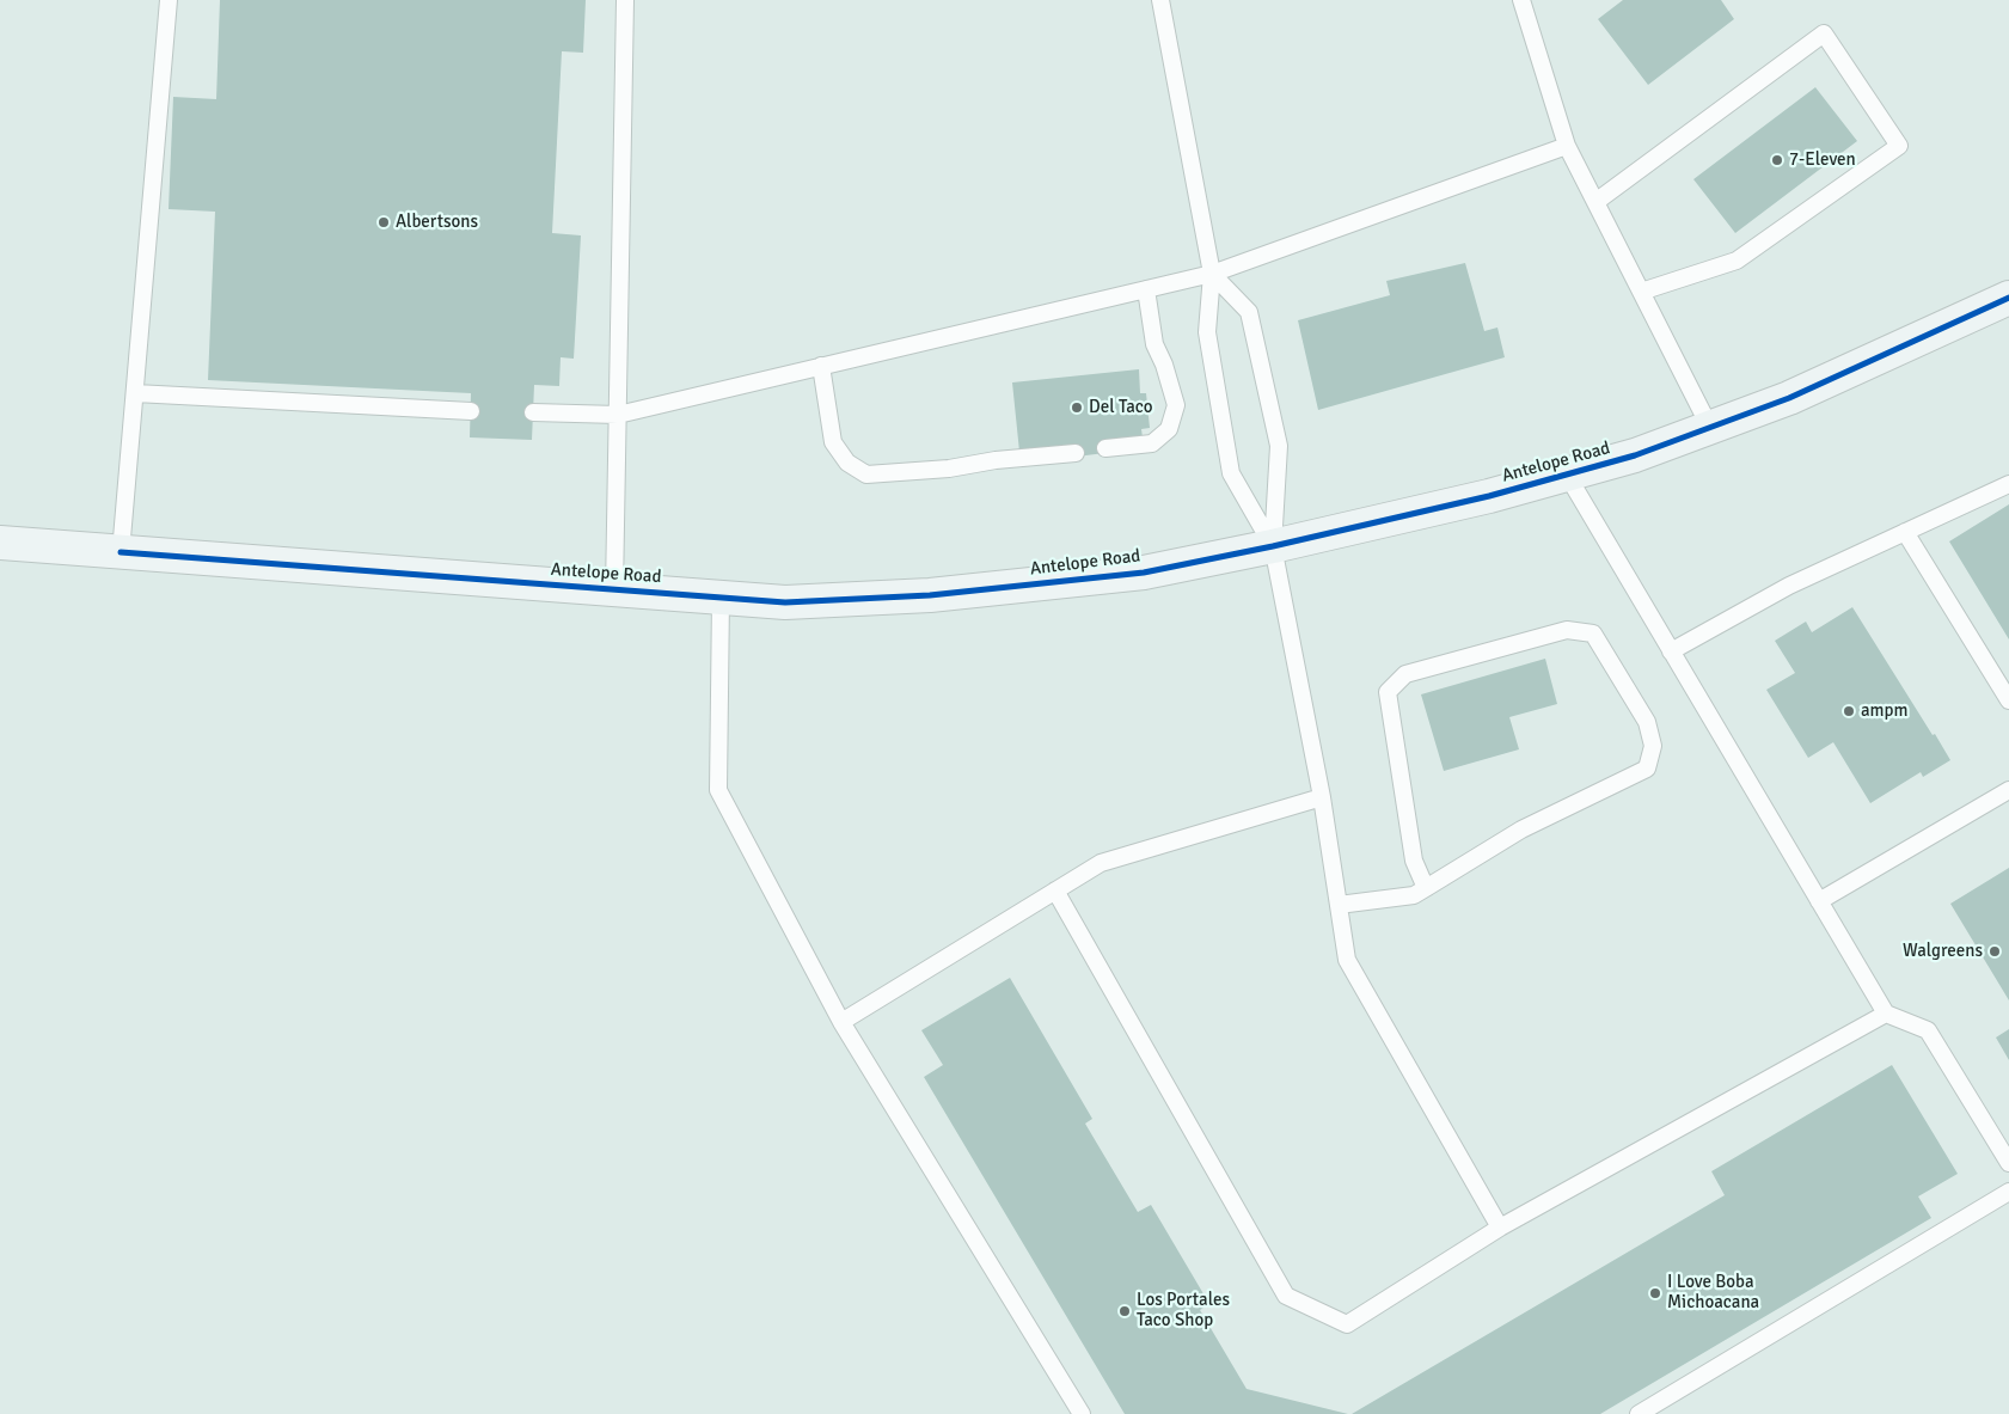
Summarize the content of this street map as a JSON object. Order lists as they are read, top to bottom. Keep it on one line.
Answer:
{"streets":{"main road":["Antelope Road"]},"places":["7-Eleven","Albertsons","Del Taco","ampm","Walgreens","I Love Boba Michoacana","Los Portales Taco Shop"]}
